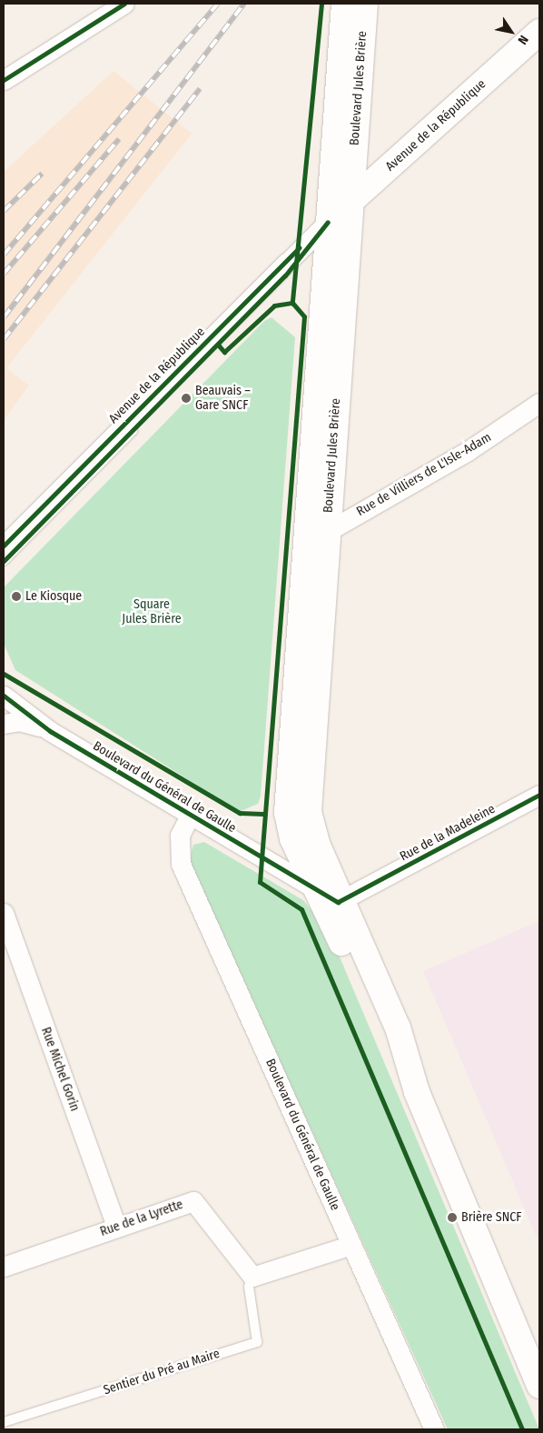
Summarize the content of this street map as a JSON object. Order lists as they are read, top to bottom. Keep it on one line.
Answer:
{"streets":{"main road":["Boulevard Jules Brière","Avenue de la République"],"street":["Rue de Villiers de L'Isle-Adam","Boulevard du Général de Gaulle","Rue de la Madeleine","Rue Michel Gorin","Rue de la Lyrette"],"lane":["Sentier du Pré au Maire"]},"crossings":[["Boulevard Jules Brière","Avenue de la République"],["Boulevard Jules Brière","Rue de Villiers de L'Isle-Adam"],["Boulevard Jules Brière","Boulevard du Général de Gaulle"],["Boulevard Jules Brière","Rue de la Madeleine"],["Boulevard du Général de Gaulle","Rue de la Madeleine"],["Rue Michel Gorin","Rue de la Lyrette"],["Rue de la Lyrette","Sentier du Pré au Maire"]],"parks":["Square Jules Brière"],"places":["Beauvais – Gare SNCF","Le Kiosque","Brière SNCF"],"north":"bottom right"}
